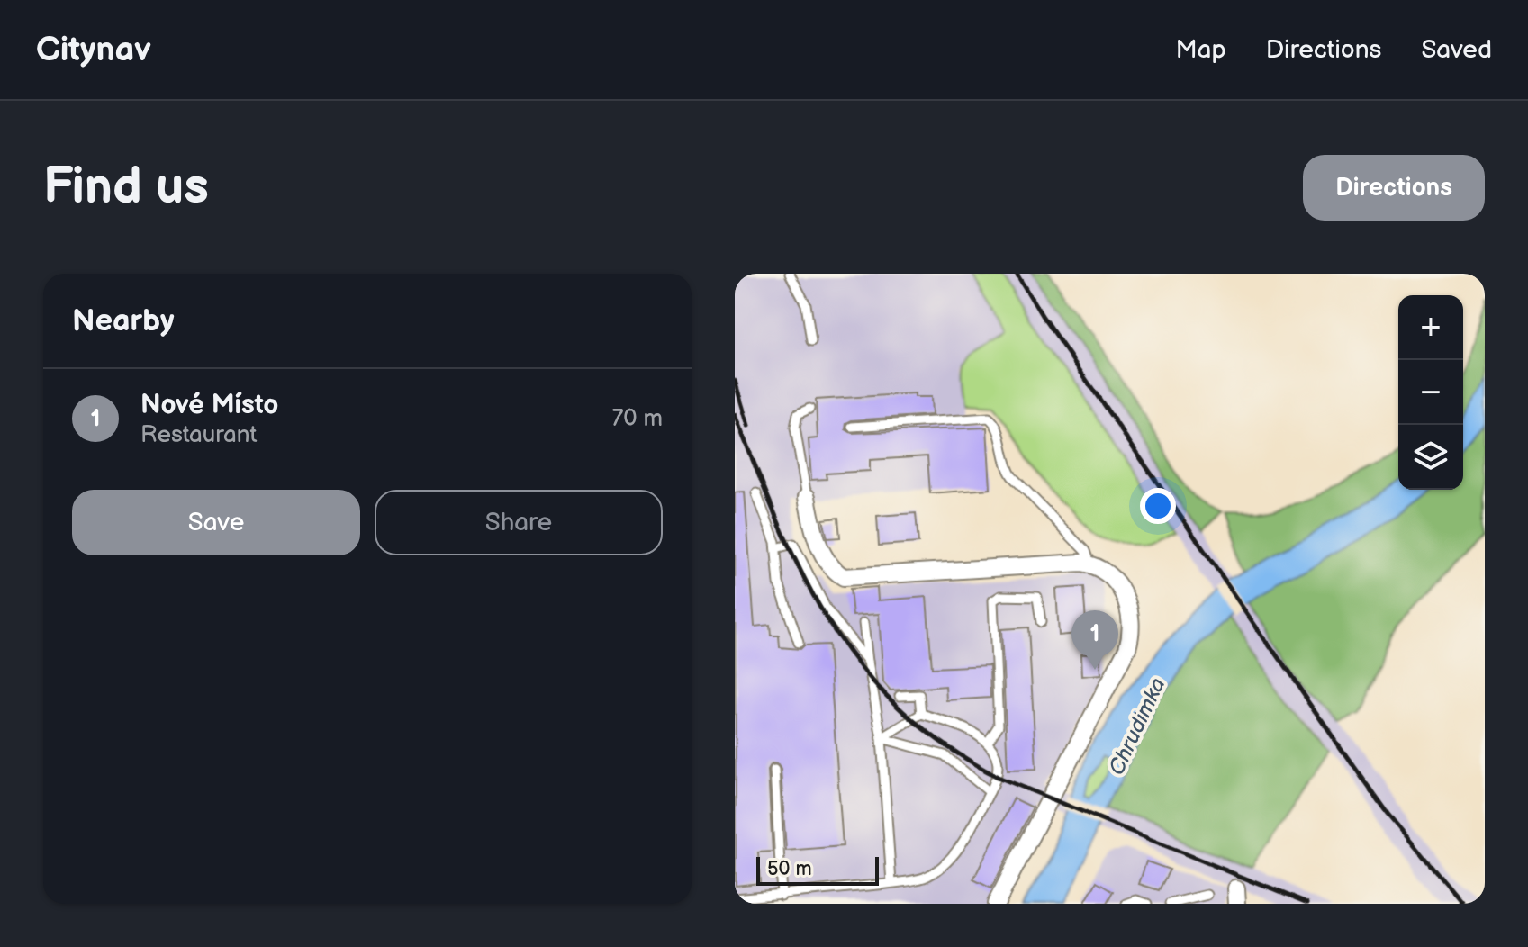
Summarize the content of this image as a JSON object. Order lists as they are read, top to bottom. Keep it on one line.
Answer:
{"water":["Chrudimka"],"scale_bar":"50 m","page":{"header":"Citynav","nav":["Map","Directions","Saved"],"buttons":["Directions",["Save","Share"]],"title":"Find us","heading":"Nearby","map_buttons":["+","−"],"list":[{"mark":"1","name":"Nové Místo","note":"Restaurant","value":"70 m"}],"pins":"1","scale":"50 m"}}
